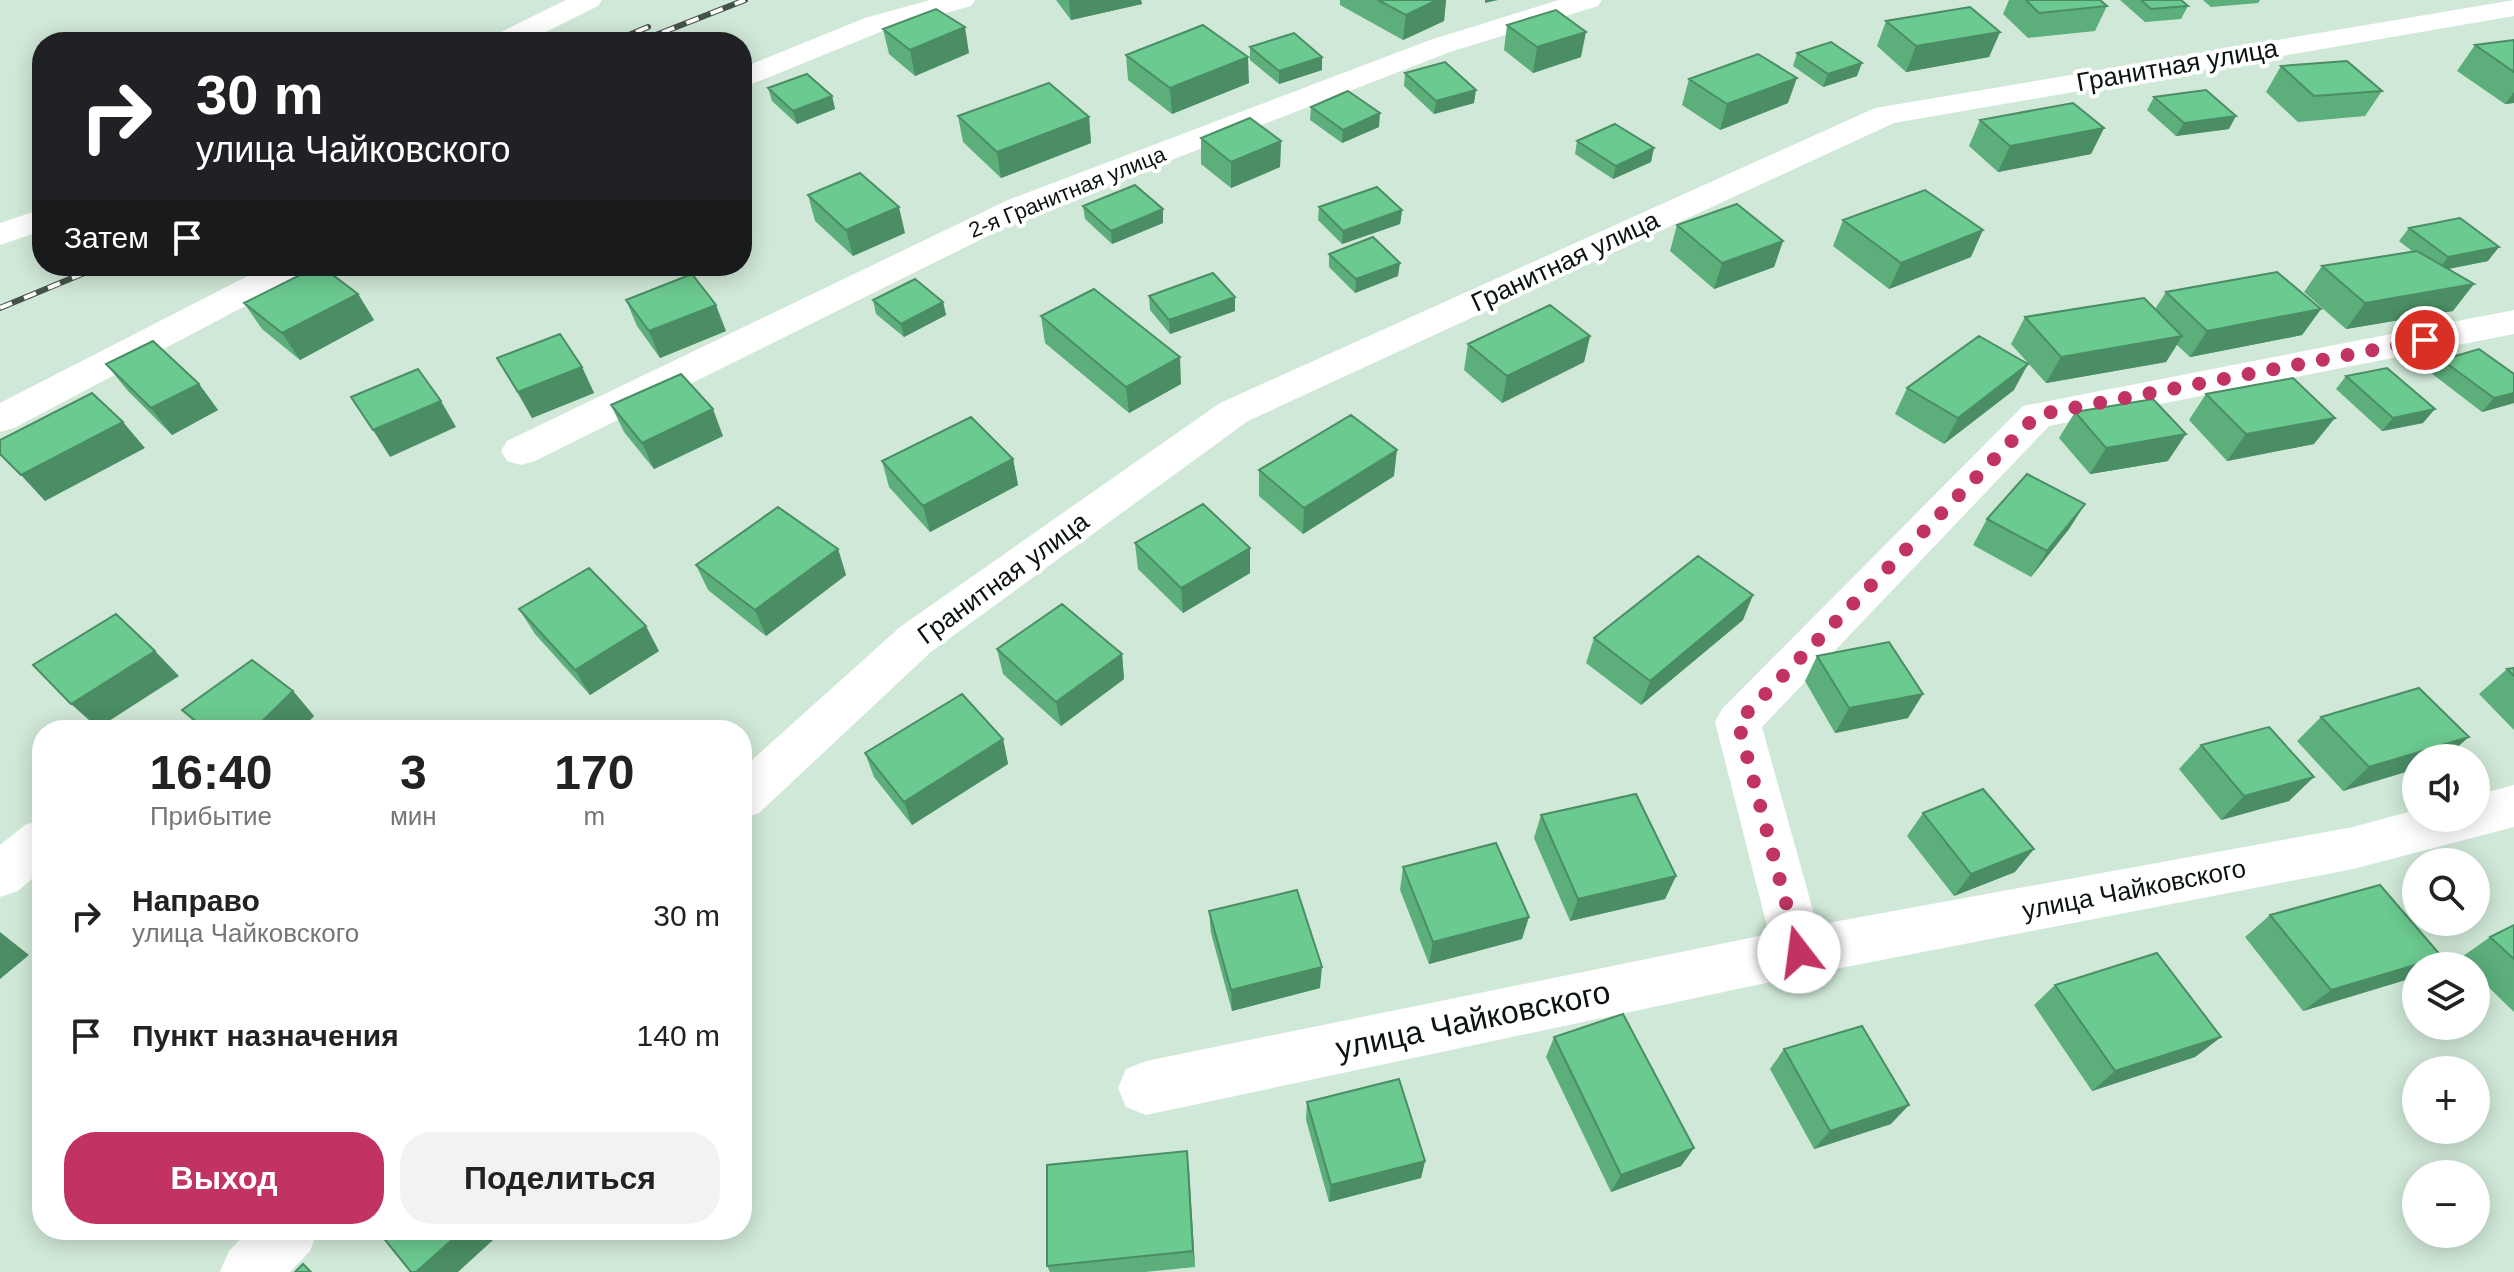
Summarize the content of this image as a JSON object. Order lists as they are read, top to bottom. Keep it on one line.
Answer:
{"streets":{"street":["Гранитная улица","2-я Гранитная улица","улица Чайковского"]},"page":{"turn":["30 m","улица Чайковского"],"then":"Затем","eta":["16:40","Прибытие","3","мин","170","m"],"map_buttons":["+","−"],"list":[{"name":"Направо","note":"улица Чайковского","value":"30 m"},{"name":"Пункт назначения","value":"140 m"}],"buttons":["Выход","Поделиться"]}}
